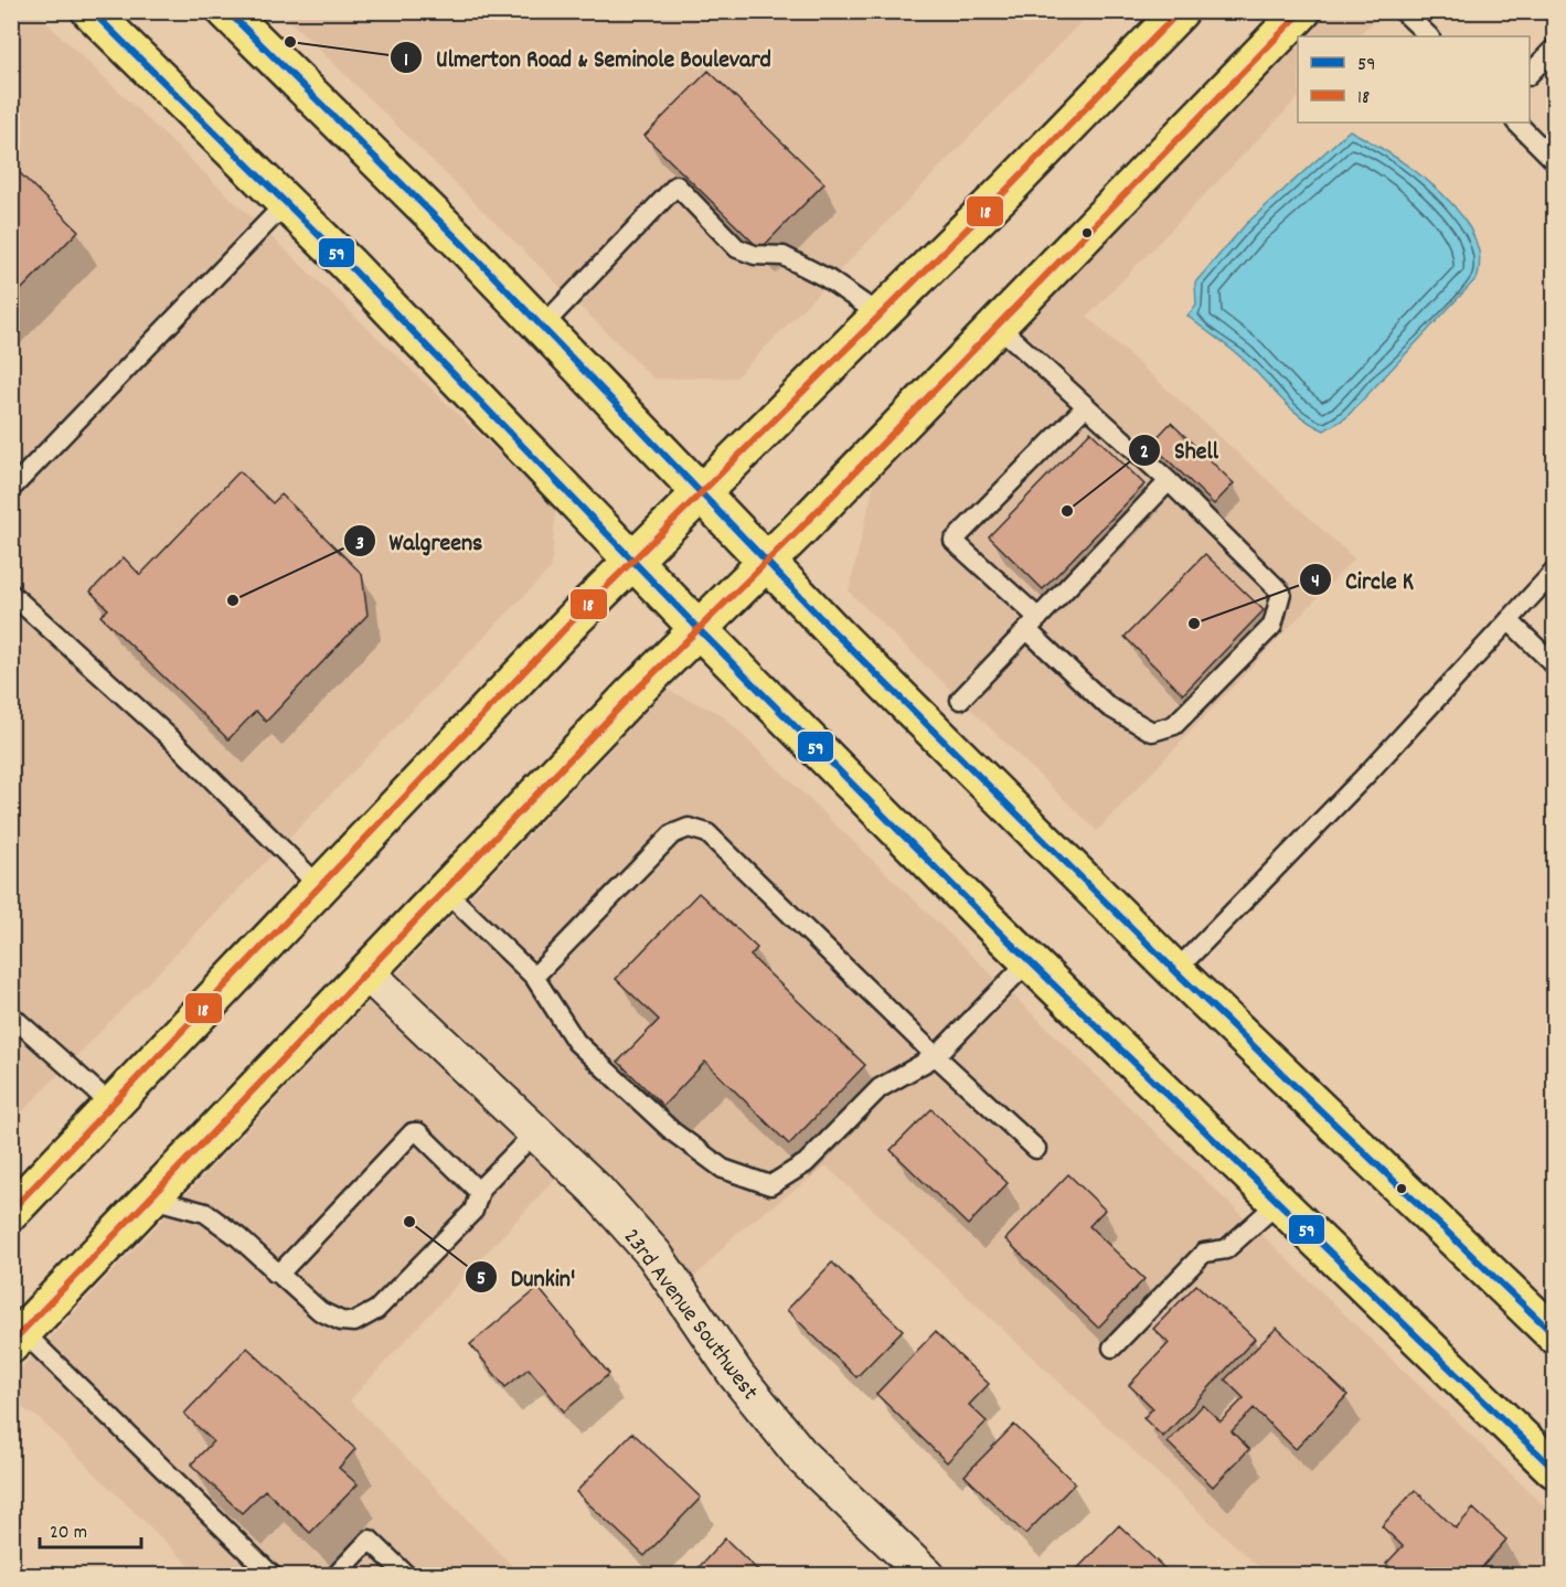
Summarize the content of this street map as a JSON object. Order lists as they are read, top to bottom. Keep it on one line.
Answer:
{"streets":{"street":["23rd Avenue Southwest"]},"places":["Ulmerton Road & Seminole Boulevard","Shell","Walgreens","Circle K","Dunkin'"],"lines":["transit line 59","transit line 18"],"legend":["59","18"],"scale_bar":"20 m"}
